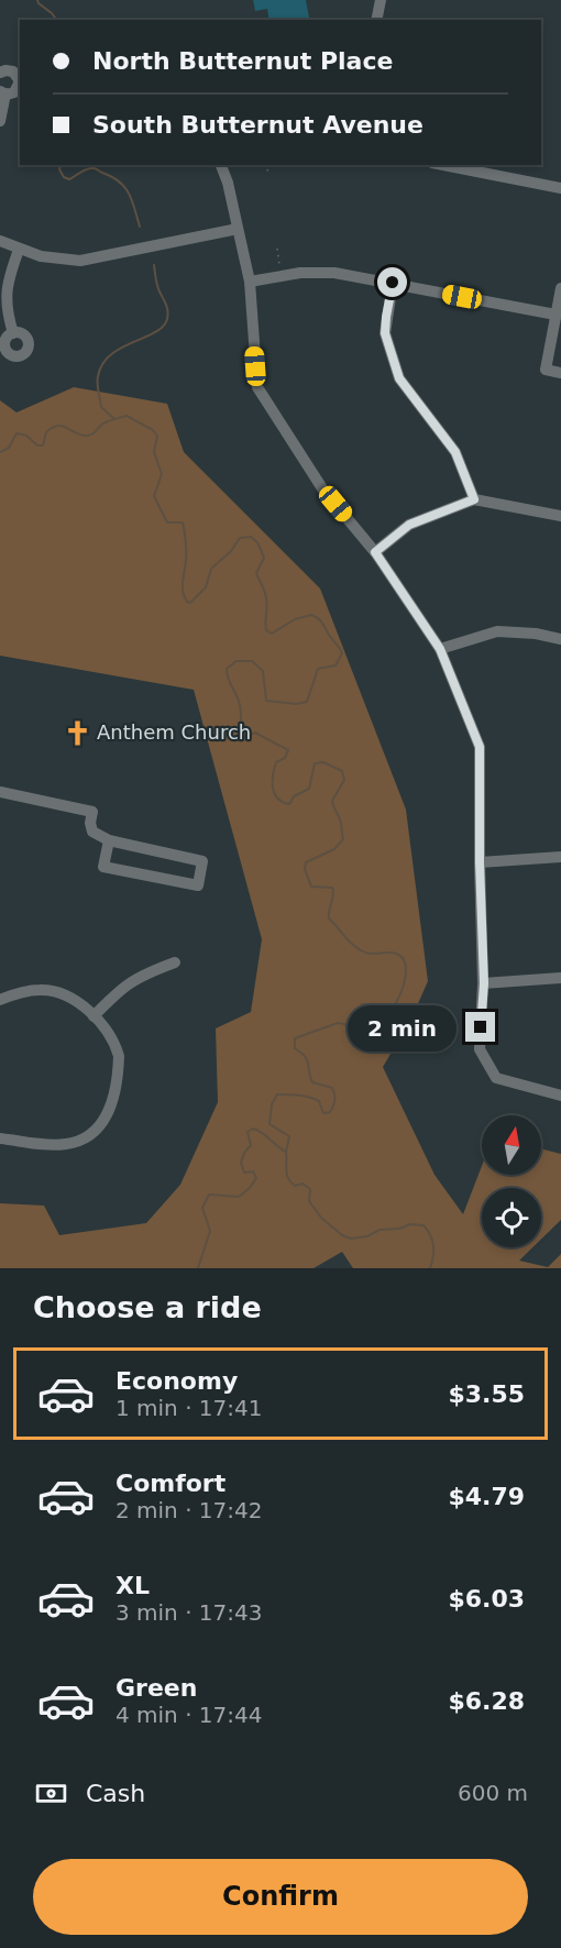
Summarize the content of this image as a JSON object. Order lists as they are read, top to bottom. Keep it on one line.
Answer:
{"places":{"church":["Anthem Church"]},"north":"top","page":{"banner":["North Butternut Place","South Butternut Avenue"],"bubble":"2 min","heading":"Choose a ride","list":[{"name":"Economy","note":"1 min · 17:41","value":"$3.55"},{"name":"Comfort","note":"2 min · 17:42","value":"$4.79"},{"name":"XL","note":"3 min · 17:43","value":"$6.03"},{"name":"Green","note":"4 min · 17:44","value":"$6.28"}],"pay":["Cash","600 m"],"buttons":"Confirm"}}
